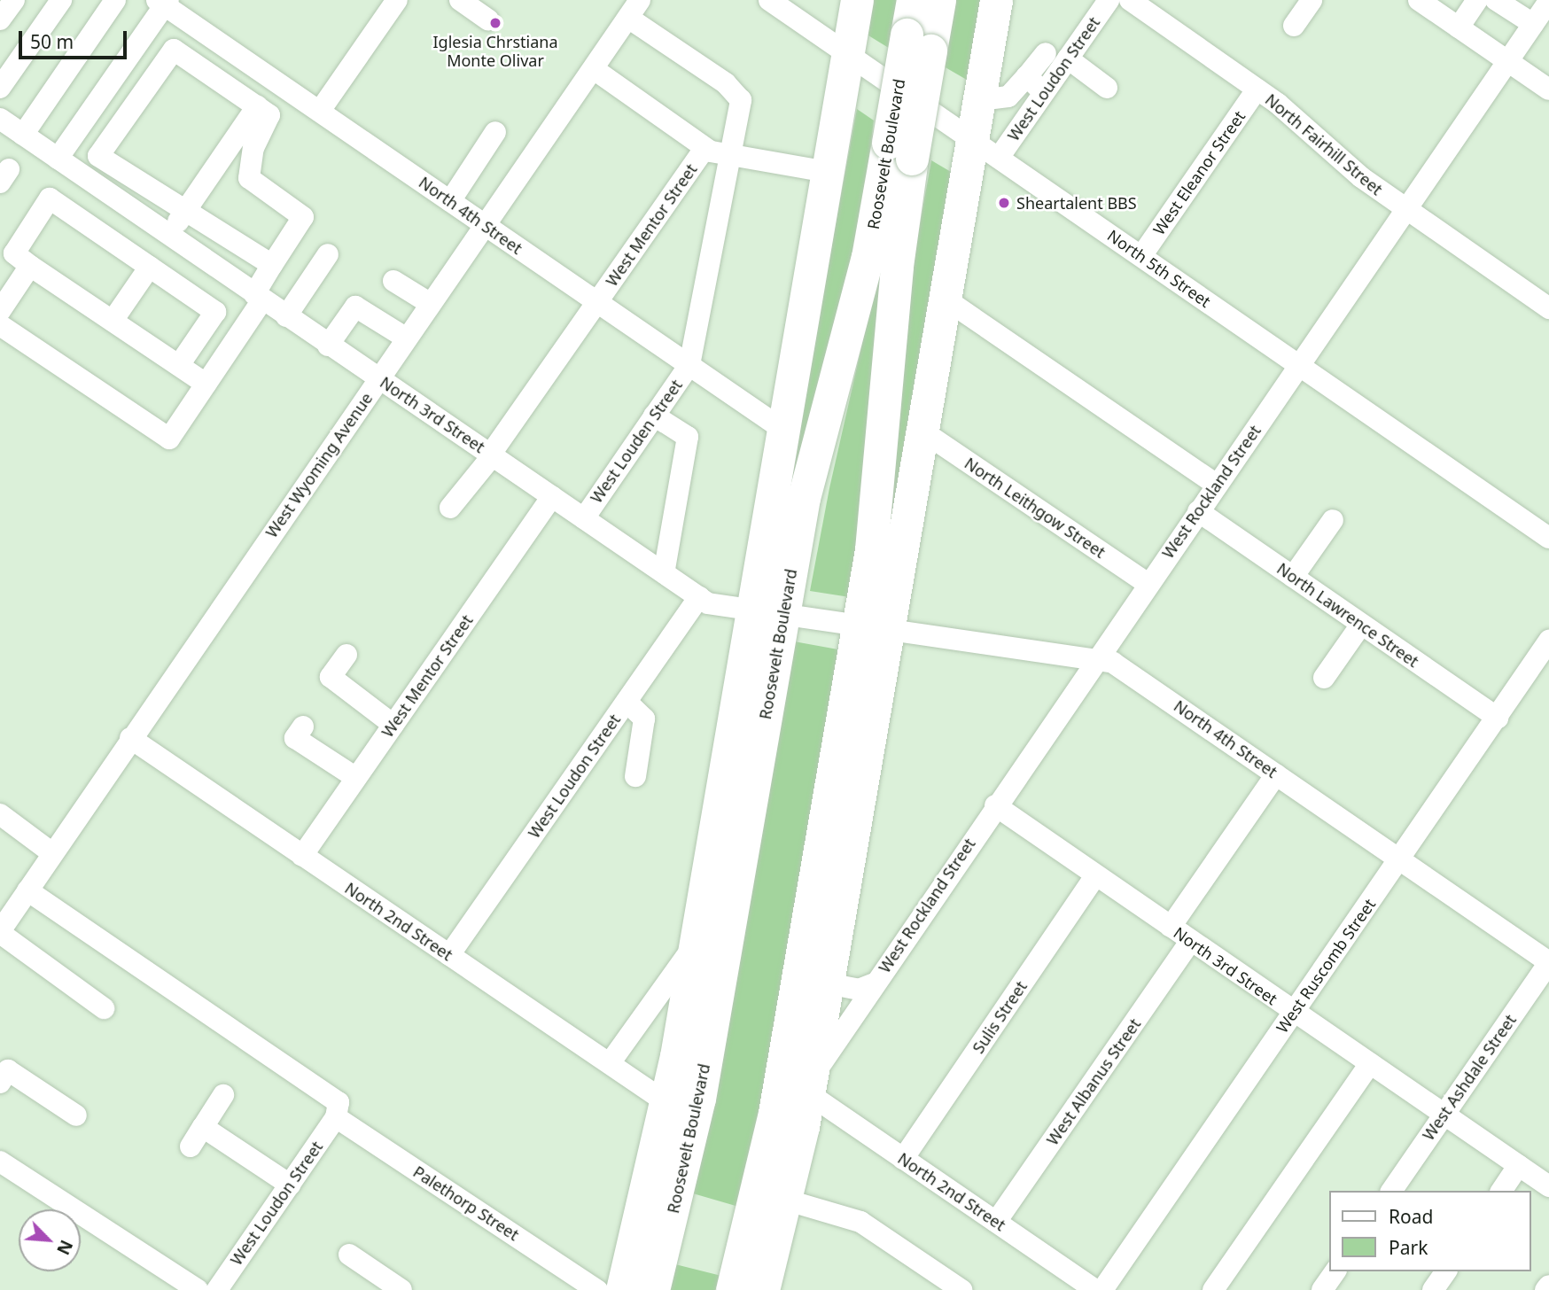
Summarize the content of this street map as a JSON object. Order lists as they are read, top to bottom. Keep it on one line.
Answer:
{"streets":{"highway":["Roosevelt Boulevard"],"street":["West Loudon Street","North Fairhill Street","West Eleanor Street","North 4th Street","West Mentor Street","North 5th Street","North 3rd Street","West Louden Street","West Wyoming Avenue","West Rockland Street","North Leithgow Street","North Lawrence Street","North 2nd Street","West Ruscomb Street","Sulis Street","West Ashdale Street","West Albanus Street","Palethorp Street"]},"crossings":[["West Loudon Street","North 5th Street"],["West Loudon Street","North 3rd Street"],["West Loudon Street","North 2nd Street"],["West Loudon Street","Palethorp Street"],["North Fairhill Street","West Eleanor Street"],["North Fairhill Street","West Rockland Street"],["Roosevelt Boulevard","North 4th Street"],["Roosevelt Boulevard","North 5th Street"],["Roosevelt Boulevard","North 3rd Street"],["Roosevelt Boulevard","West Rockland Street"],["Roosevelt Boulevard","North Leithgow Street"],["Roosevelt Boulevard","North 2nd Street"],["West Eleanor Street","North 5th Street"],["North 4th Street","West Mentor Street"],["North 4th Street","North 3rd Street"],["North 4th Street","West Louden Street"],["North 4th Street","West Wyoming Avenue"],["North 4th Street","West Rockland Street"],["North 4th Street","West Ruscomb Street"],["North 4th Street","West Ashdale Street"],["West Mentor Street","North 3rd Street"],["West Mentor Street","North 2nd Street"],["North 5th Street","West Rockland Street"],["North 3rd Street","West Louden Street"],["North 3rd Street","West Wyoming Avenue"],["North 3rd Street","West Rockland Street"],["North 3rd Street","West Ruscomb Street"],["North 3rd Street","Sulis Street"],["North 3rd Street","West Ashdale Street"],["North 3rd Street","West Albanus Street"],["West Wyoming Avenue","North 2nd Street"],["West Rockland Street","North Leithgow Street"],["West Rockland Street","North Lawrence Street"],["West Rockland Street","North 2nd Street"],["North Lawrence Street","West Ruscomb Street"],["North 2nd Street","Sulis Street"],["North 2nd Street","West Albanus Street"]],"places":["Iglesia Chrstiana Monte Olivar","Sheartalent BBS"],"legend":["Road","Park"],"scale_bar":"50 m","north":"bottom right"}
